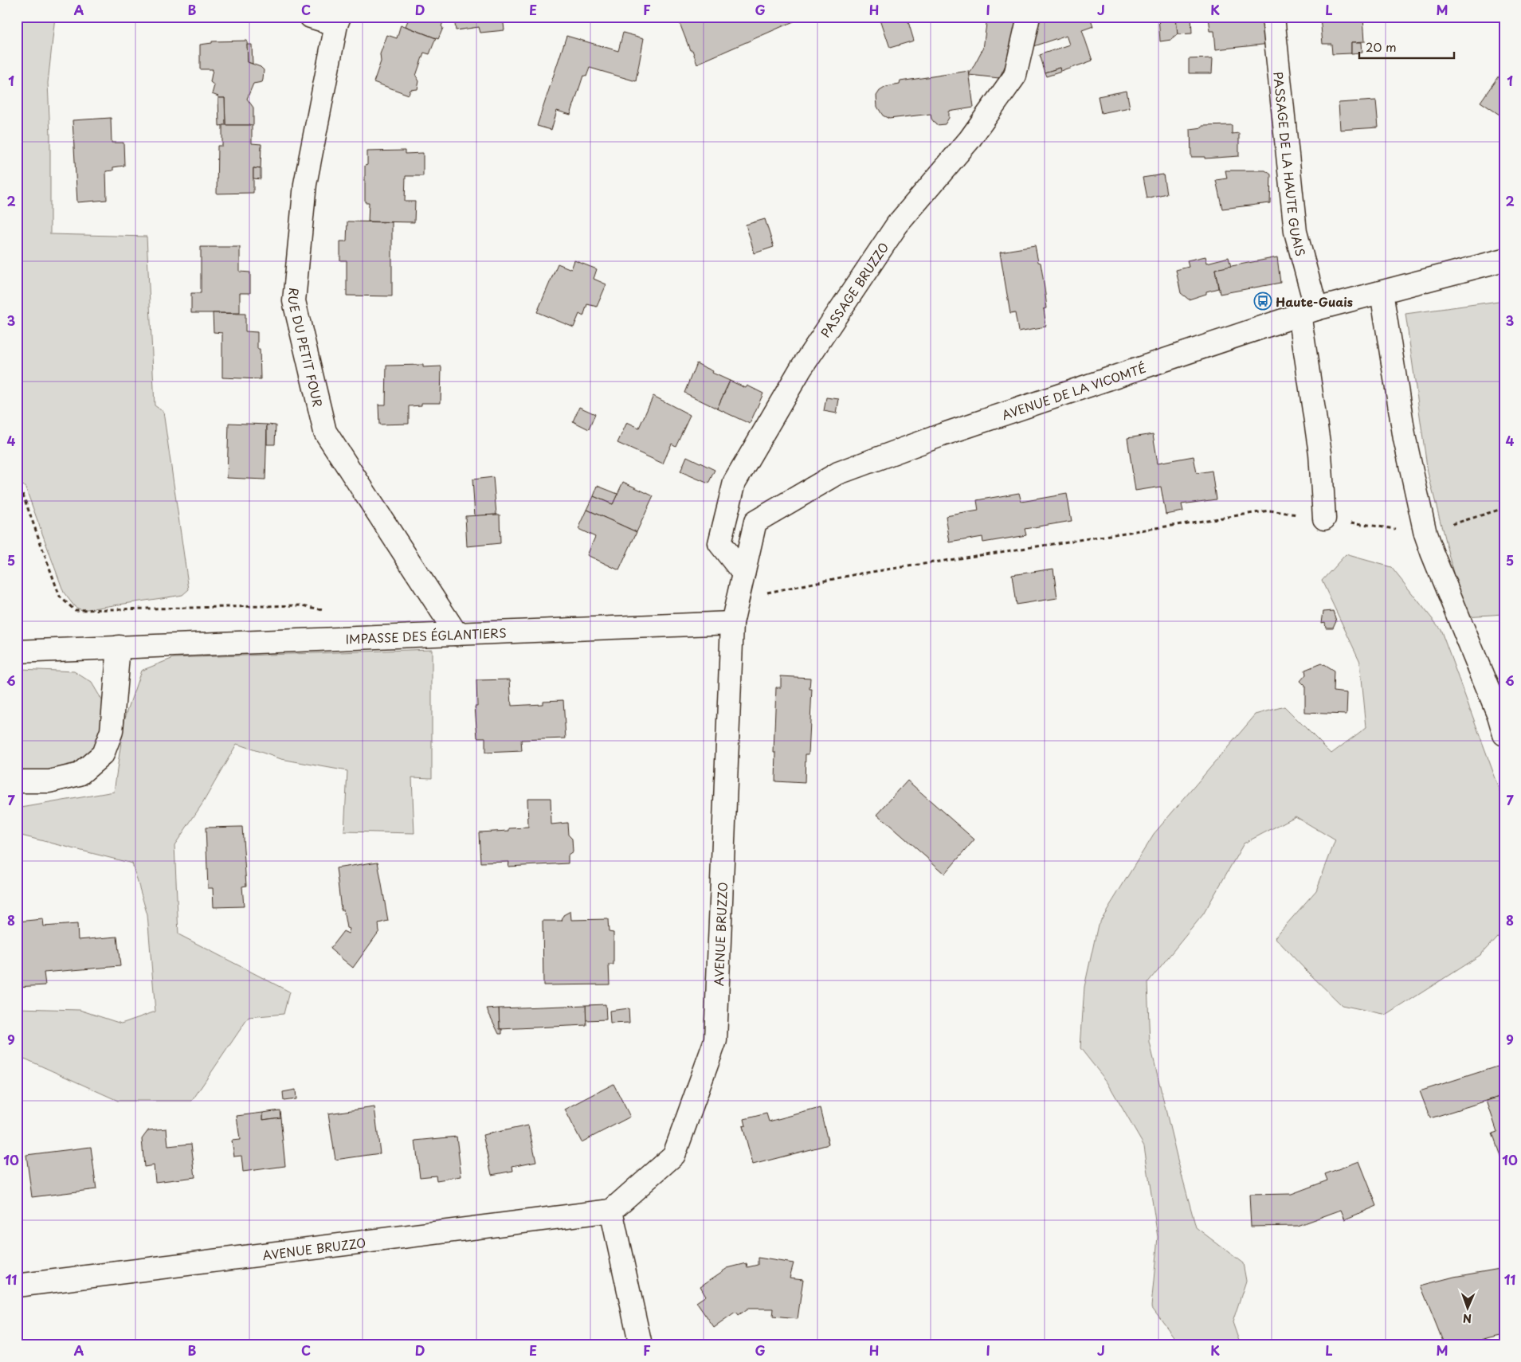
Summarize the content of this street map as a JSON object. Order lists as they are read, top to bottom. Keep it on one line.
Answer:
{"streets":{"street":["PASSAGE DE LA HAUTE GUAIS","PASSAGE BRUZZO","RUE DU PETIT FOUR","AVENUE DE LA VICOMTÉ","IMPASSE DES ÉGLANTIERS","AVENUE BRUZZO"]},"crossings":[["PASSAGE DE LA HAUTE GUAIS","AVENUE DE LA VICOMTÉ"],["PASSAGE BRUZZO","AVENUE DE LA VICOMTÉ"],["RUE DU PETIT FOUR","IMPASSE DES ÉGLANTIERS"],["AVENUE DE LA VICOMTÉ","IMPASSE DES ÉGLANTIERS"],["AVENUE DE LA VICOMTÉ","AVENUE BRUZZO"],["IMPASSE DES ÉGLANTIERS","AVENUE BRUZZO"]],"places":{"bus stop":["Haute-Guais"]},"scale_bar":"20 m","north":"bottom","grid":{"columns":["A","B","C","D","E","F","G","H","I","J","K","L","M"],"rows":["1","2","3","4","5","6","7","8","9","10","11"]}}
